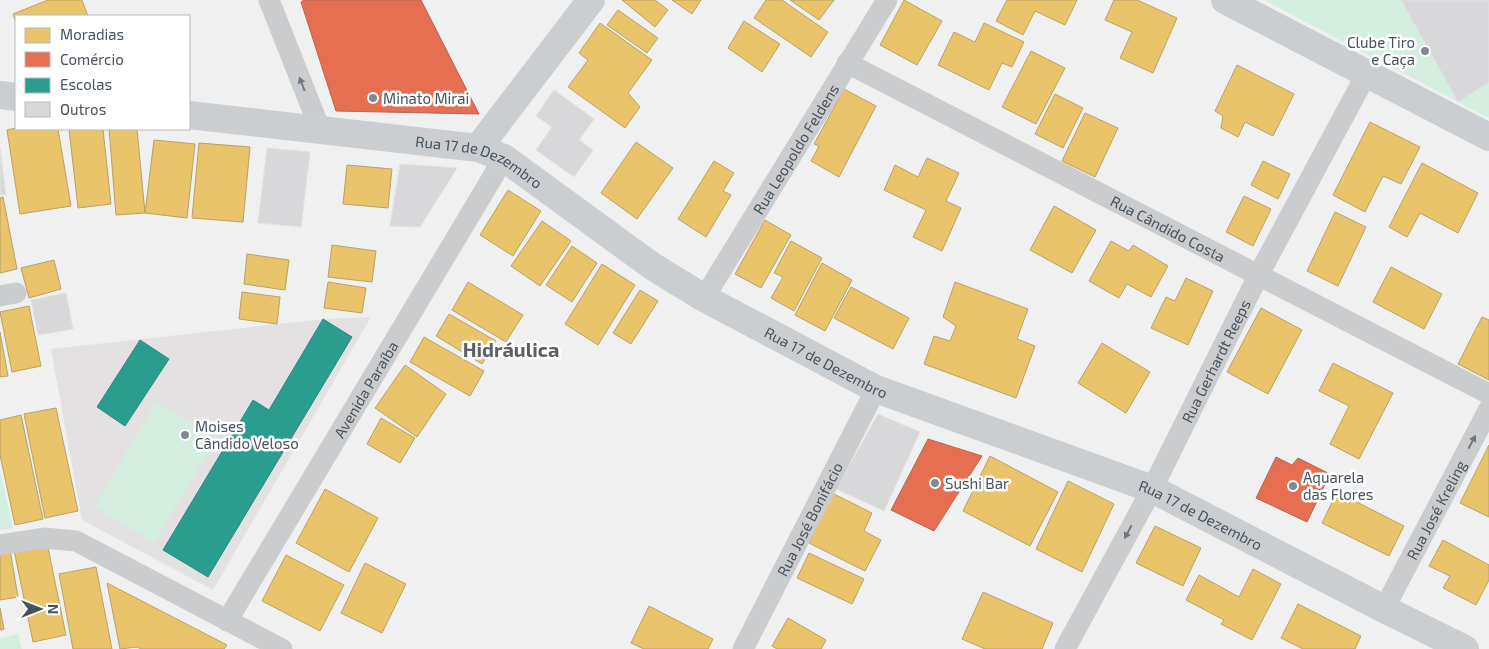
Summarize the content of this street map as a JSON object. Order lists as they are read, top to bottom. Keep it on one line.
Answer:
{"streets":{"main road":["Rua 17 de Dezembro"],"street":["Rua Leopoldo Feldens","Rua Cândido Costa","Rua Gerhardt Reeps","Avenida Paraíba","Rua José Kreling","Rua José Bonifácio"]},"crossings":[["Rua Leopoldo Feldens","Rua 17 de Dezembro"],["Rua Leopoldo Feldens","Rua Cândido Costa"],["Rua 17 de Dezembro","Rua Gerhardt Reeps"],["Rua 17 de Dezembro","Avenida Paraíba"],["Rua 17 de Dezembro","Rua José Kreling"],["Rua 17 de Dezembro","Rua José Bonifácio"],["Rua Cândido Costa","Rua Gerhardt Reeps"]],"one_way":["Rua José Kreling"],"districts":["Hidráulica"],"places":["Clube Tiro e Caça","Minato Mirai","Moises Cândido Veloso","Sushi Bar","Aquarela das Flores"],"legend":["Moradias","Comércio","Escolas","Outros"],"north":"right"}
